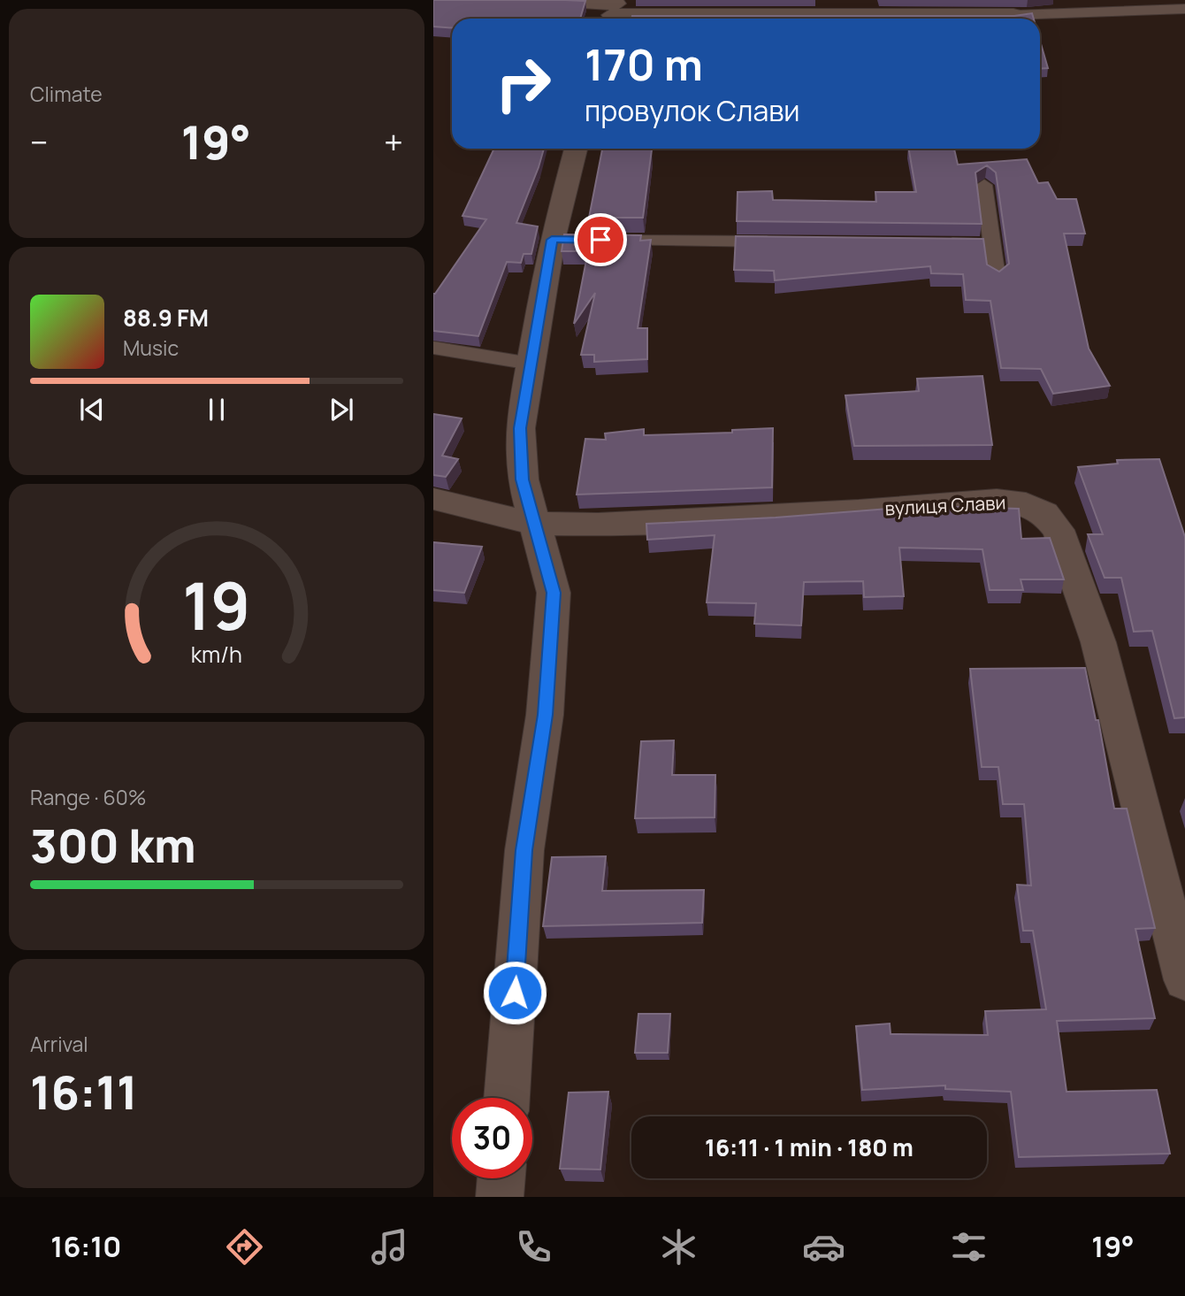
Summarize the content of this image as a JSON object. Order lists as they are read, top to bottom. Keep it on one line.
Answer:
{"streets":{"street":["вулиця Слави"]},"page":{"tile":["Climate",["Range · 60%","300 km"],["Arrival","16:11"]],"turn":["170 m","провулок Слави"],"heat":["−","19°","+"],"song":["88.9 FM","Music"],"limit":"30","trip":"16:11 · 1 min · 180 m","tabs":["16:10","19°"],"gauge":["19","km/h"]}}
